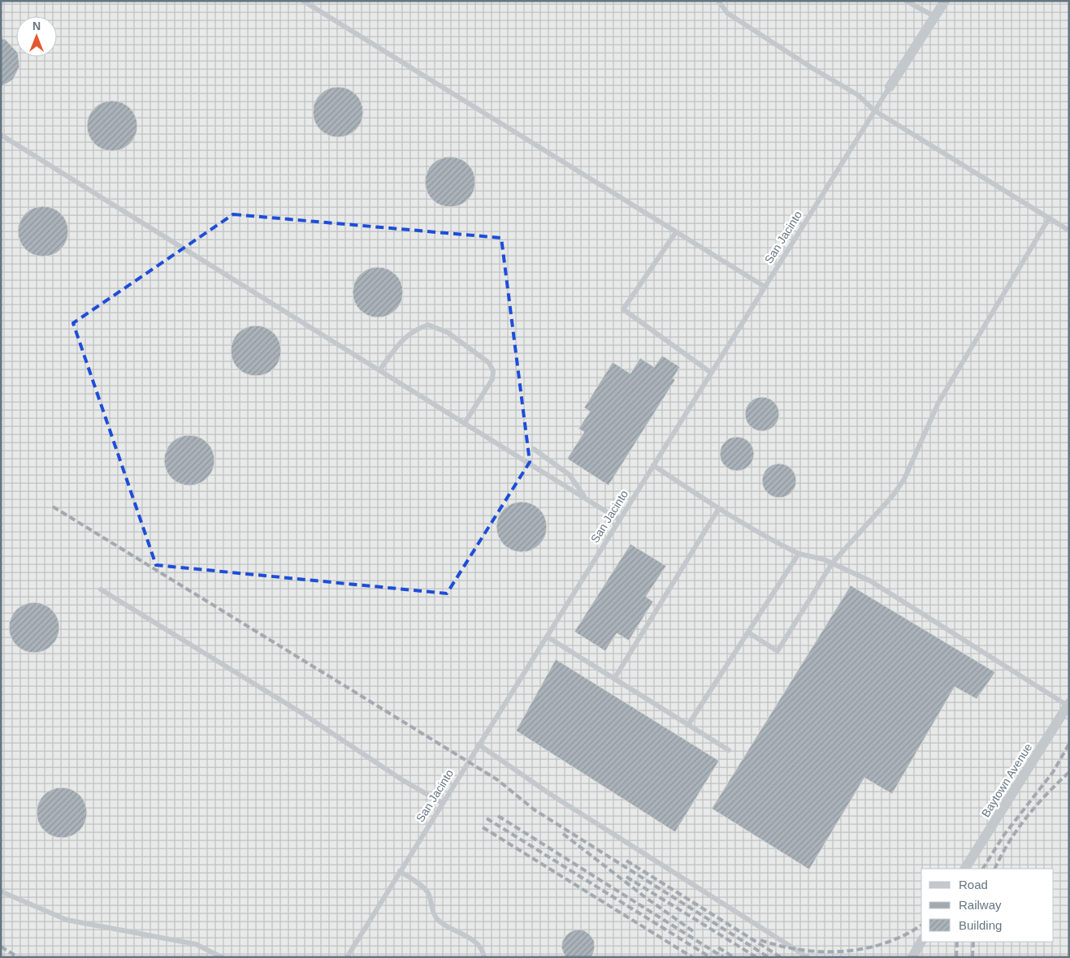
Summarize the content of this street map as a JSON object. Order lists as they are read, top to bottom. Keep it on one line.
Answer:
{"streets":{"street":["Baytown Avenue"],"lane":["San Jacinto"]},"legend":["Road","Railway","Building"],"north":"top"}
